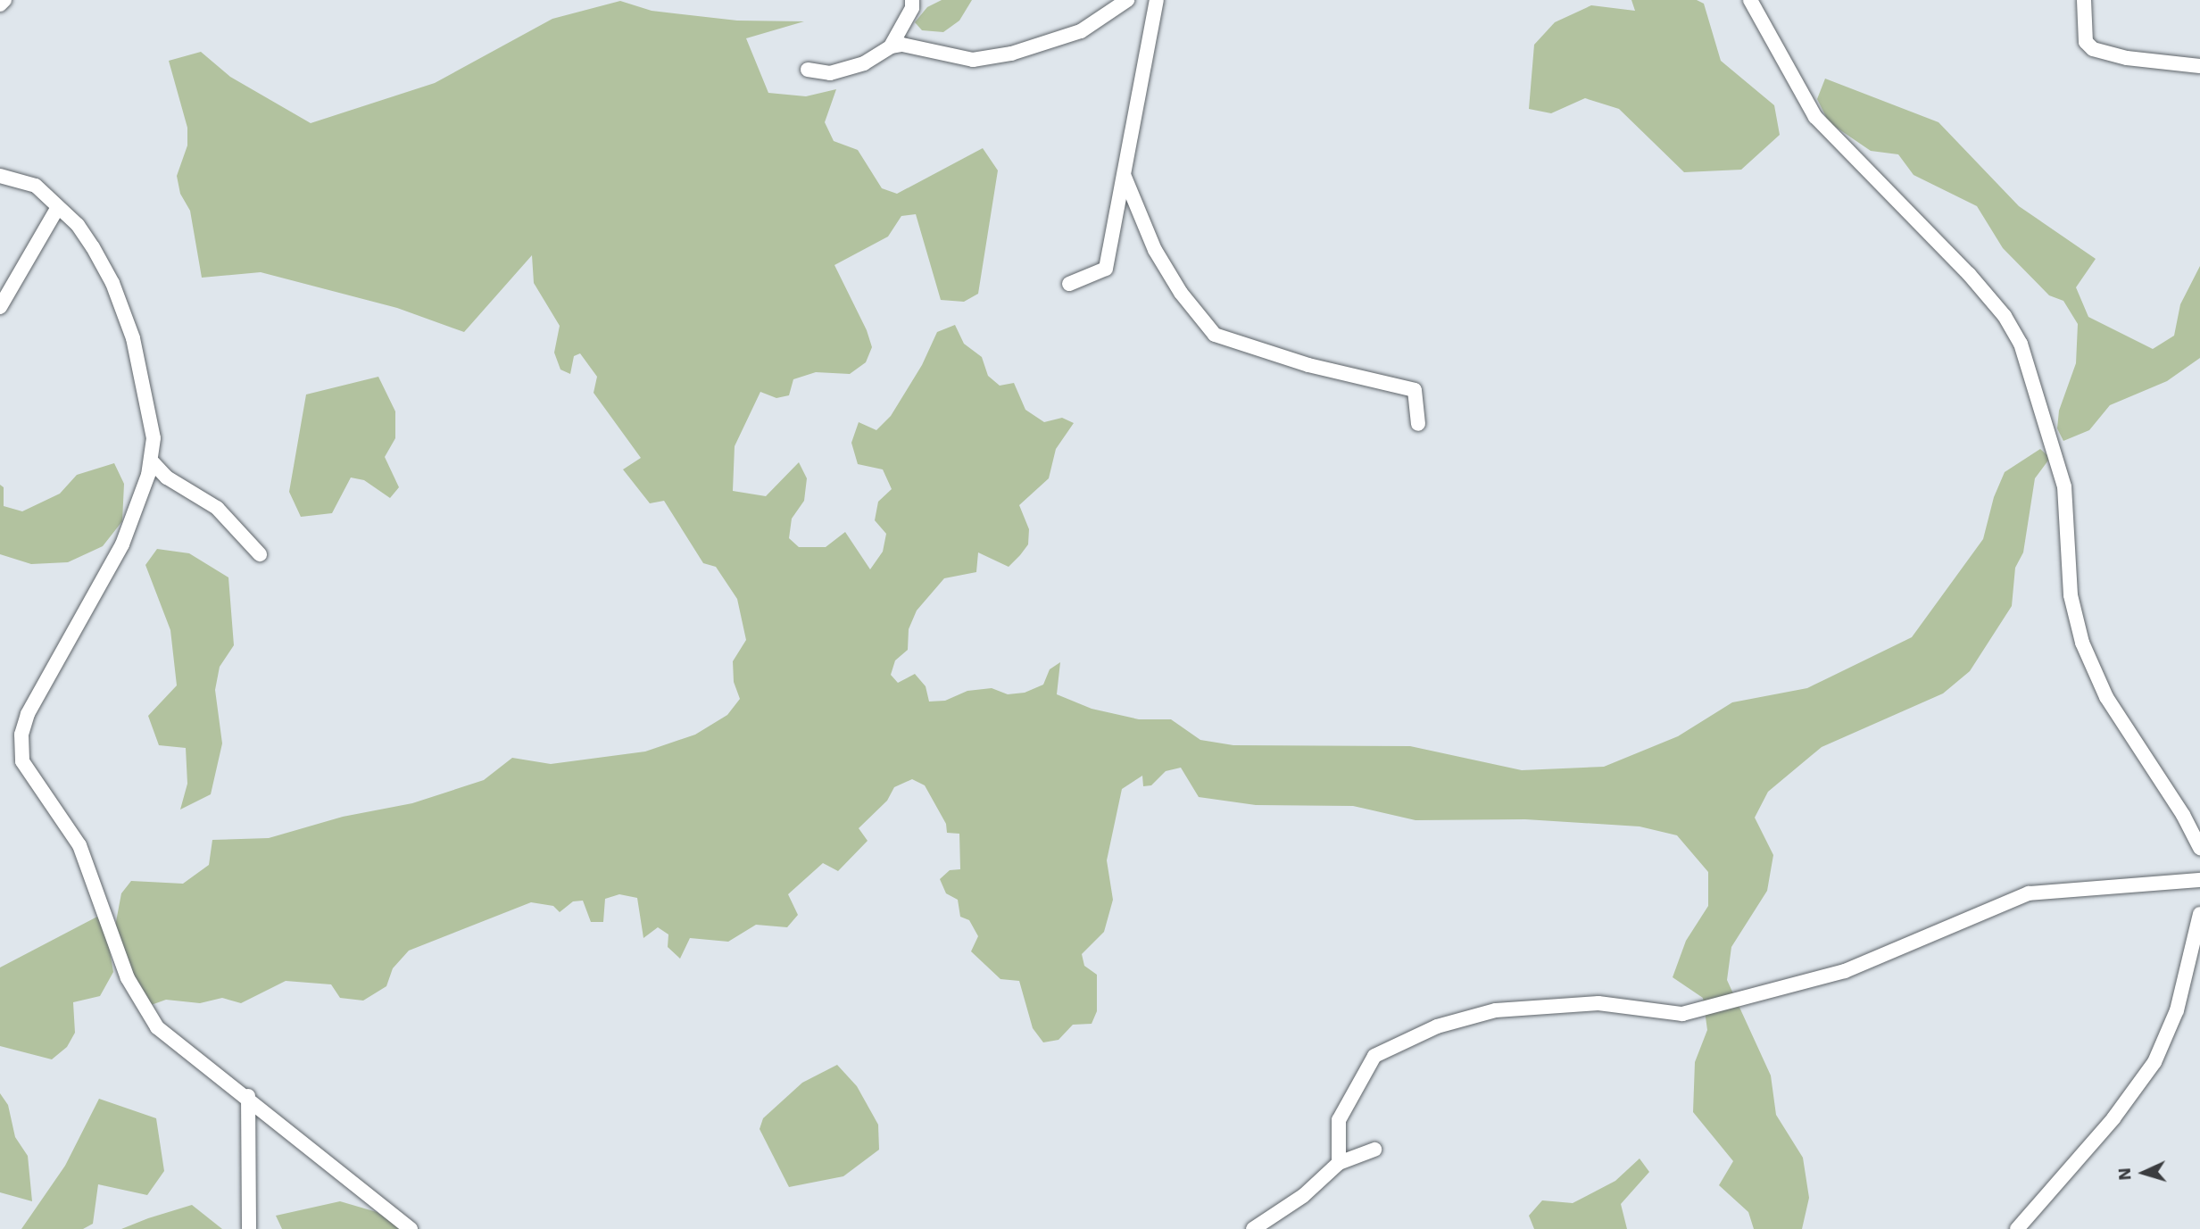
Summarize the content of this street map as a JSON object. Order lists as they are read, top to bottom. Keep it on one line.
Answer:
{"north":"left"}
